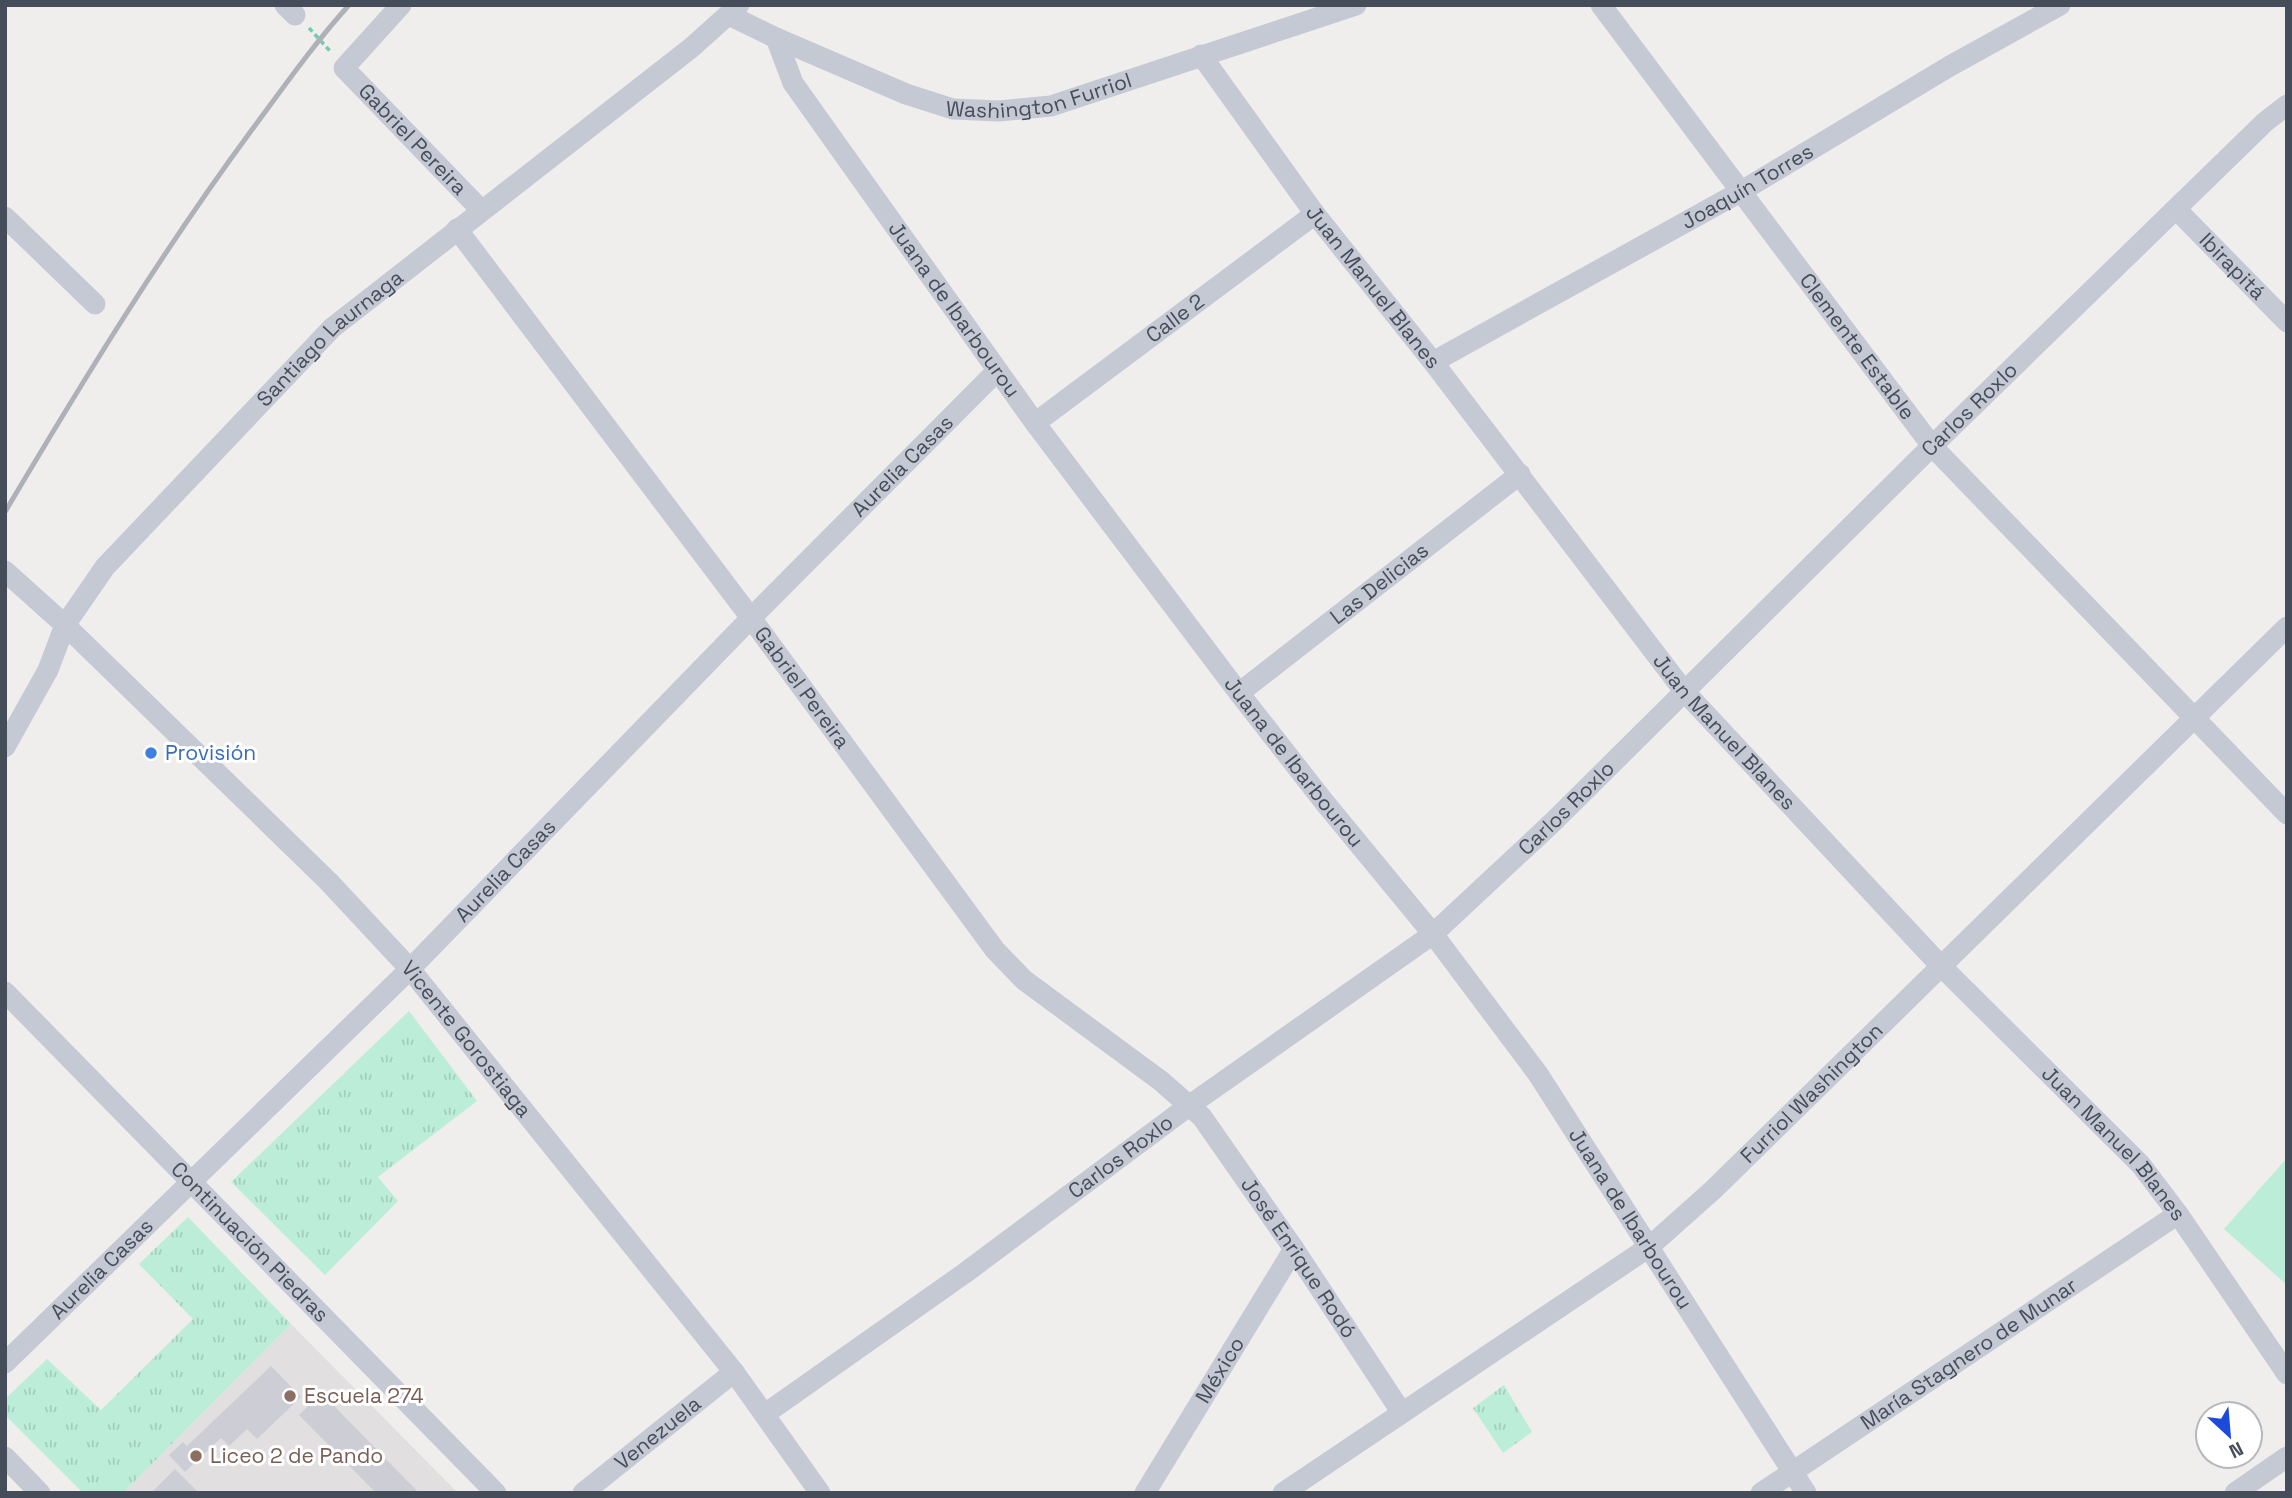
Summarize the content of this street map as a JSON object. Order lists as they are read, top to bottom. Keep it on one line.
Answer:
{"streets":{"street":["Washington Furriol","Gabriel Pereira","Joaquín Torres","Ibirapitá","Juan Manuel Blanes","Juana de Ibarbourou","Calle 2","Santiago Laurnaga","Clemente Estable","Carlos Roxlo","Aurelia Casas","Las Delicias","Vicente Gorostiaga","Furriol Washington","Continuación Piedras","José Enrique Rodó","María Stagnero de Munar","México","Venezuela"]},"crossings":[["Washington Furriol","Juan Manuel Blanes"],["Washington Furriol","Juana de Ibarbourou"],["Washington Furriol","Santiago Laurnaga"],["Gabriel Pereira","Santiago Laurnaga"],["Gabriel Pereira","Carlos Roxlo"],["Gabriel Pereira","Aurelia Casas"],["Gabriel Pereira","José Enrique Rodó"],["Joaquín Torres","Juan Manuel Blanes"],["Joaquín Torres","Clemente Estable"],["Ibirapitá","Carlos Roxlo"],["Juan Manuel Blanes","Calle 2"],["Juan Manuel Blanes","Carlos Roxlo"],["Juan Manuel Blanes","Las Delicias"],["Juan Manuel Blanes","Furriol Washington"],["Juan Manuel Blanes","María Stagnero de Munar"],["Juana de Ibarbourou","Calle 2"],["Juana de Ibarbourou","Carlos Roxlo"],["Juana de Ibarbourou","Aurelia Casas"],["Juana de Ibarbourou","Las Delicias"],["Juana de Ibarbourou","Furriol Washington"],["Juana de Ibarbourou","María Stagnero de Munar"],["Santiago Laurnaga","Vicente Gorostiaga"],["Clemente Estable","Carlos Roxlo"],["Clemente Estable","Furriol Washington"],["Carlos Roxlo","Vicente Gorostiaga"],["Carlos Roxlo","José Enrique Rodó"],["Aurelia Casas","Vicente Gorostiaga"],["Aurelia Casas","Continuación Piedras"],["Vicente Gorostiaga","Venezuela"],["Furriol Washington","José Enrique Rodó"],["José Enrique Rodó","México"]],"places":["Provisión","Escuela 274","Liceo 2 de Pando"],"north":"bottom right"}
